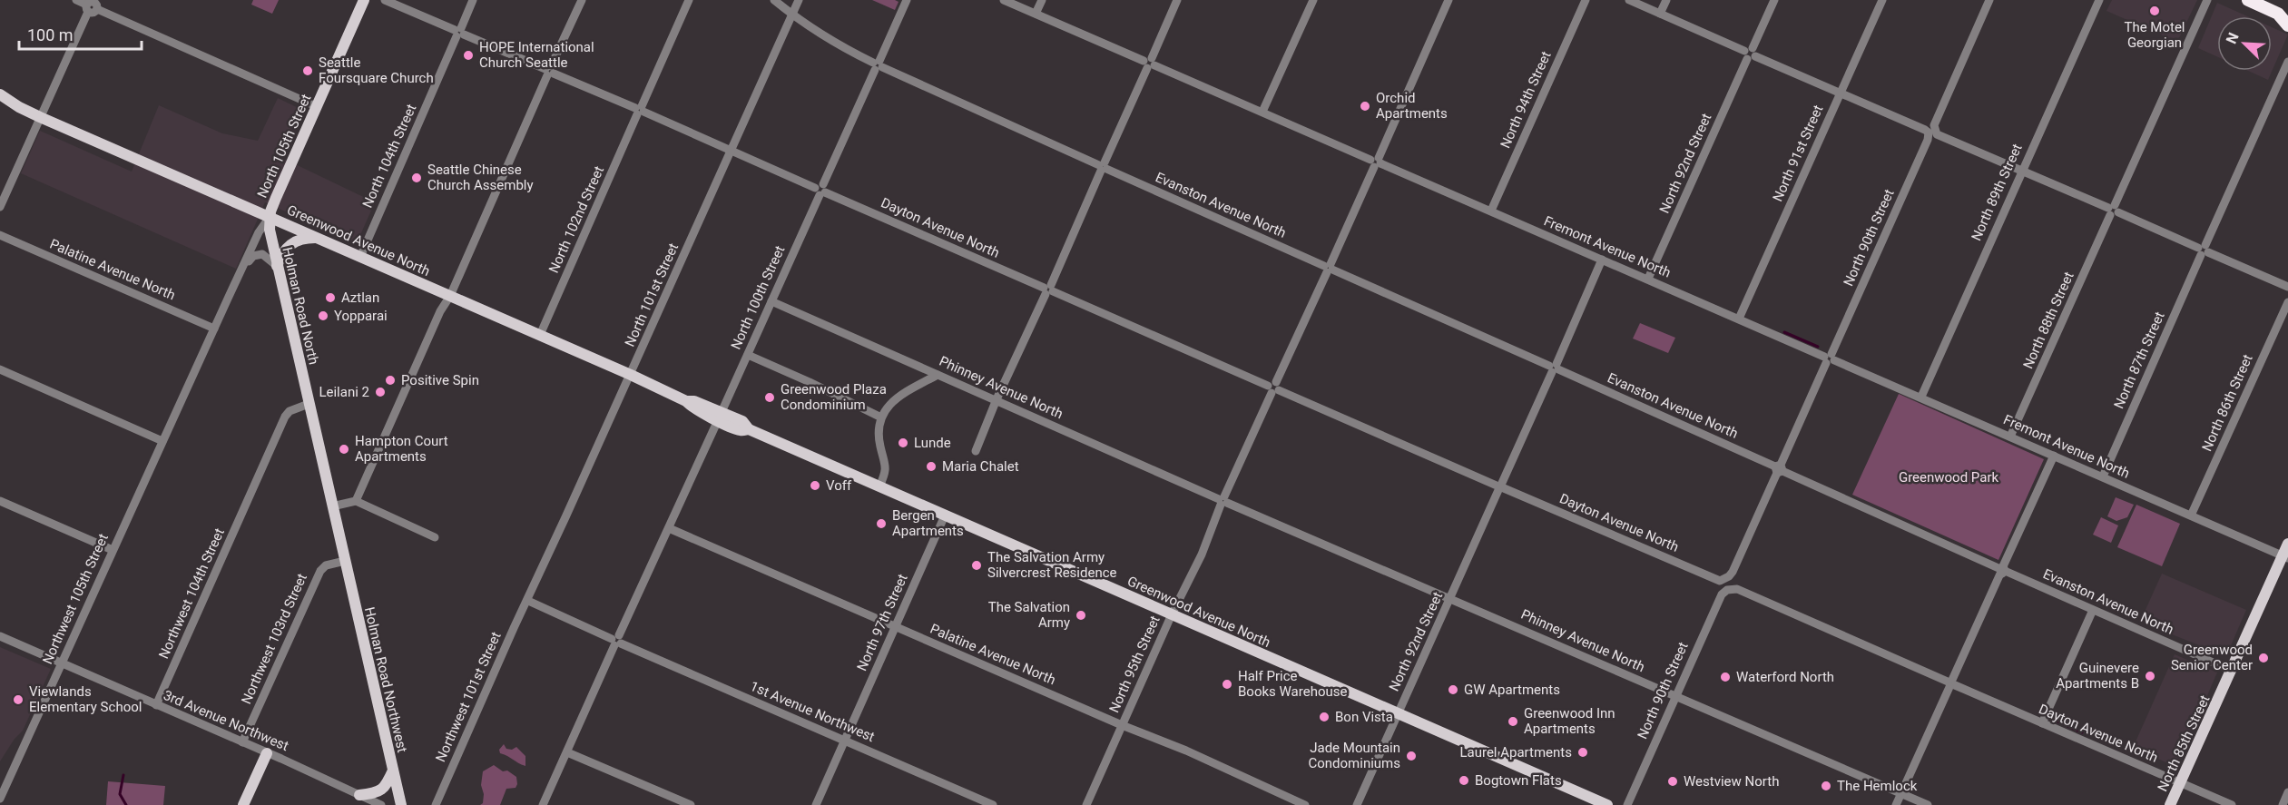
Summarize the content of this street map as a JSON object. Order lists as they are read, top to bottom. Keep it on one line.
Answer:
{"streets":{"main road":["North 105th Street","Greenwood Avenue North","Holman Road North","Holman Road Northwest","North 85th Street"],"street":["North 94th Street","North 91st Street","North 104th Street","North 92nd Street","North 89th Street","Evanston Avenue North","North 102nd Street","Dayton Avenue North","North 90th Street","Fremont Avenue North","Palatine Avenue North","North 101st Street","North 100th Street","North 88th Street","North 87th Street","Phinney Avenue North","North 86th Street","Northwest 104th Street","Northwest 105th Street","North 97th Street","Northwest 103rd Street","North 95th Street","Northwest 101st Street","1st Avenue Northwest","3rd Avenue Northwest"]},"crossings":[["North 94th Street","Fremont Avenue North"],["North 105th Street","Greenwood Avenue North"],["North 105th Street","Palatine Avenue North"],["North 105th Street","Holman Road North"],["North 105th Street","Northwest 105th Street"],["North 91st Street","Fremont Avenue North"],["North 104th Street","Dayton Avenue North"],["North 104th Street","Greenwood Avenue North"],["North 92nd Street","Evanston Avenue North"],["North 92nd Street","Dayton Avenue North"],["North 92nd Street","Greenwood Avenue North"],["North 92nd Street","Fremont Avenue North"],["North 92nd Street","Phinney Avenue North"],["North 89th Street","Fremont Avenue North"],["Evanston Avenue North","North 90th Street"],["Evanston Avenue North","North 101st Street"],["Evanston Avenue North","North 100th Street"],["Evanston Avenue North","North 95th Street"],["Evanston Avenue North","North 85th Street"],["North 102nd Street","Dayton Avenue North"],["North 102nd Street","Greenwood Avenue North"],["Dayton Avenue North","North 90th Street"],["Dayton Avenue North","North 101st Street"],["Dayton Avenue North","North 100th Street"],["Dayton Avenue North","North 95th Street"],["Dayton Avenue North","North 85th Street"],["North 90th Street","Fremont Avenue North"],["North 90th Street","Phinney Avenue North"],["Greenwood Avenue North","North 101st Street"],["Greenwood Avenue North","North 100th Street"],["Greenwood Avenue North","Holman Road North"],["Greenwood Avenue North","North 97th Street"],["Greenwood Avenue North","North 95th Street"],["Fremont Avenue North","North 88th Street"],["Fremont Avenue North","North 87th Street"],["Fremont Avenue North","North 86th Street"],["Fremont Avenue North","North 95th Street"],["Fremont Avenue North","North 85th Street"],["Palatine Avenue North","North 100th Street"],["Palatine Avenue North","North 97th Street"],["Palatine Avenue North","North 95th Street"],["North 101st Street","Northwest 101st Street"],["North 101st Street","1st Avenue Northwest"],["North 100th Street","Phinney Avenue North"],["North 100th Street","1st Avenue Northwest"],["Holman Road North","Northwest 104th Street"],["Holman Road North","Northwest 103rd Street"],["Holman Road North","Holman Road Northwest"],["Phinney Avenue North","North 95th Street"],["Northwest 104th Street","3rd Avenue Northwest"],["Northwest 105th Street","3rd Avenue Northwest"],["North 97th Street","1st Avenue Northwest"],["Northwest 103rd Street","Holman Road Northwest"],["Northwest 103rd Street","3rd Avenue Northwest"],["Northwest 101st Street","1st Avenue Northwest"]],"parks":["Greenwood Park"],"places":["The Motel Georgian","HOPE International Church Seattle","Seattle Foursquare Church","Orchid Apartments","Seattle Chinese Church Assembly","Aztlan","Yopparai","Positive Spin","Leilani 2","Greenwood Plaza Condominium","Lunde","Hampton Court Apartments","Maria Chalet","Voff","Bergen Apartments","The Salvation Army Silvercrest Residence","The Salvation Army","Greenwood Senior Center","Guinevere Apartments B","Waterford North","Half Price Books Warehouse","GW Apartments","Viewlands Elementary School","Bon Vista","Greenwood Inn Apartments","Laurel Apartments","Jade Mountain Condominiums","Bogtown Flats","Westview North","The Hemlock"],"scale_bar":"100 m","north":"top left"}
